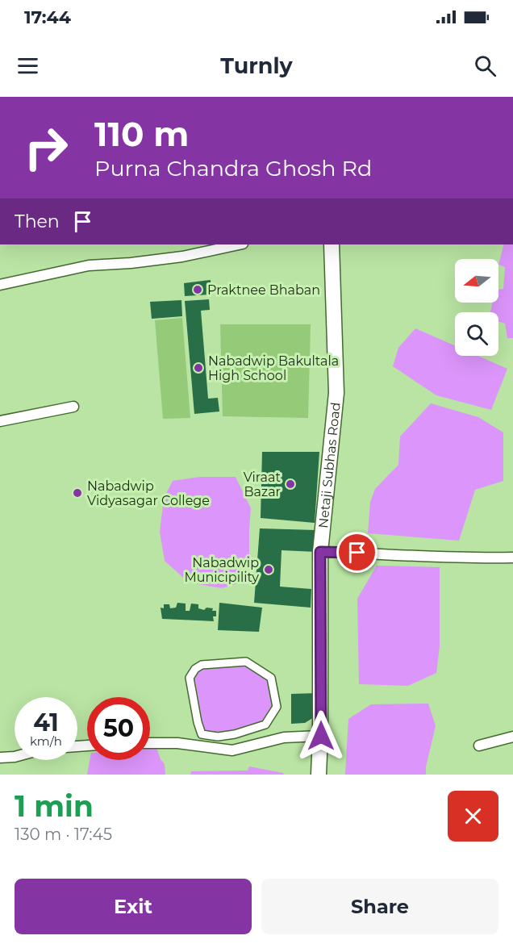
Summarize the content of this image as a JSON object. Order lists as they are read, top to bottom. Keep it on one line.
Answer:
{"streets":{"main road":["Netaji Subhas Road"]},"places":["Praktnee Bhaban","Nabadwip Bakultala High School","Viraat Bazar","Nabadwip Vidyasagar College","Nabadwip Municipility"],"north":"left","page":{"status":"17:44","header":"Turnly","turn":["110 m","Purna Chandra Ghosh Rd"],"then":"Then","speed":"41 km/h","limit":"50","heading":["1 min","130 m · 17:45"],"buttons":["Exit","Share"]}}
